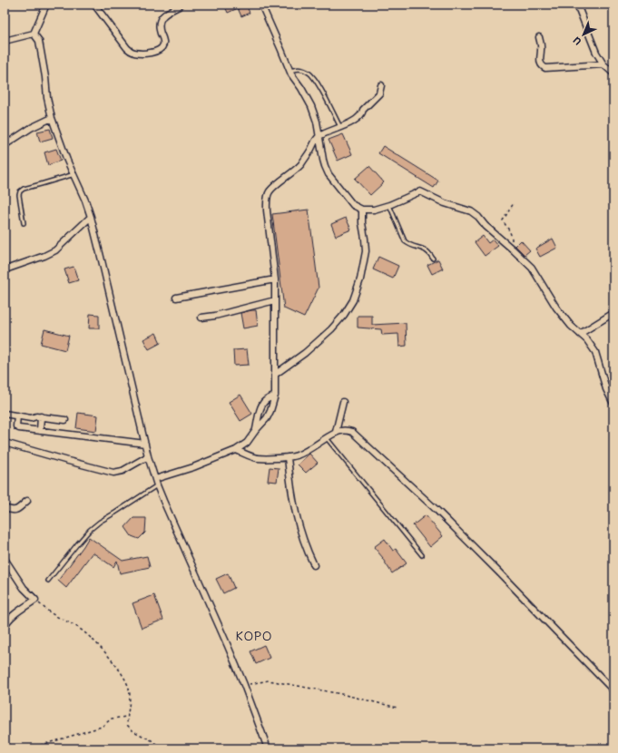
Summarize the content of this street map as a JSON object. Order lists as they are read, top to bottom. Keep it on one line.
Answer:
{"districts":["KOPO"],"north":"bottom left"}
